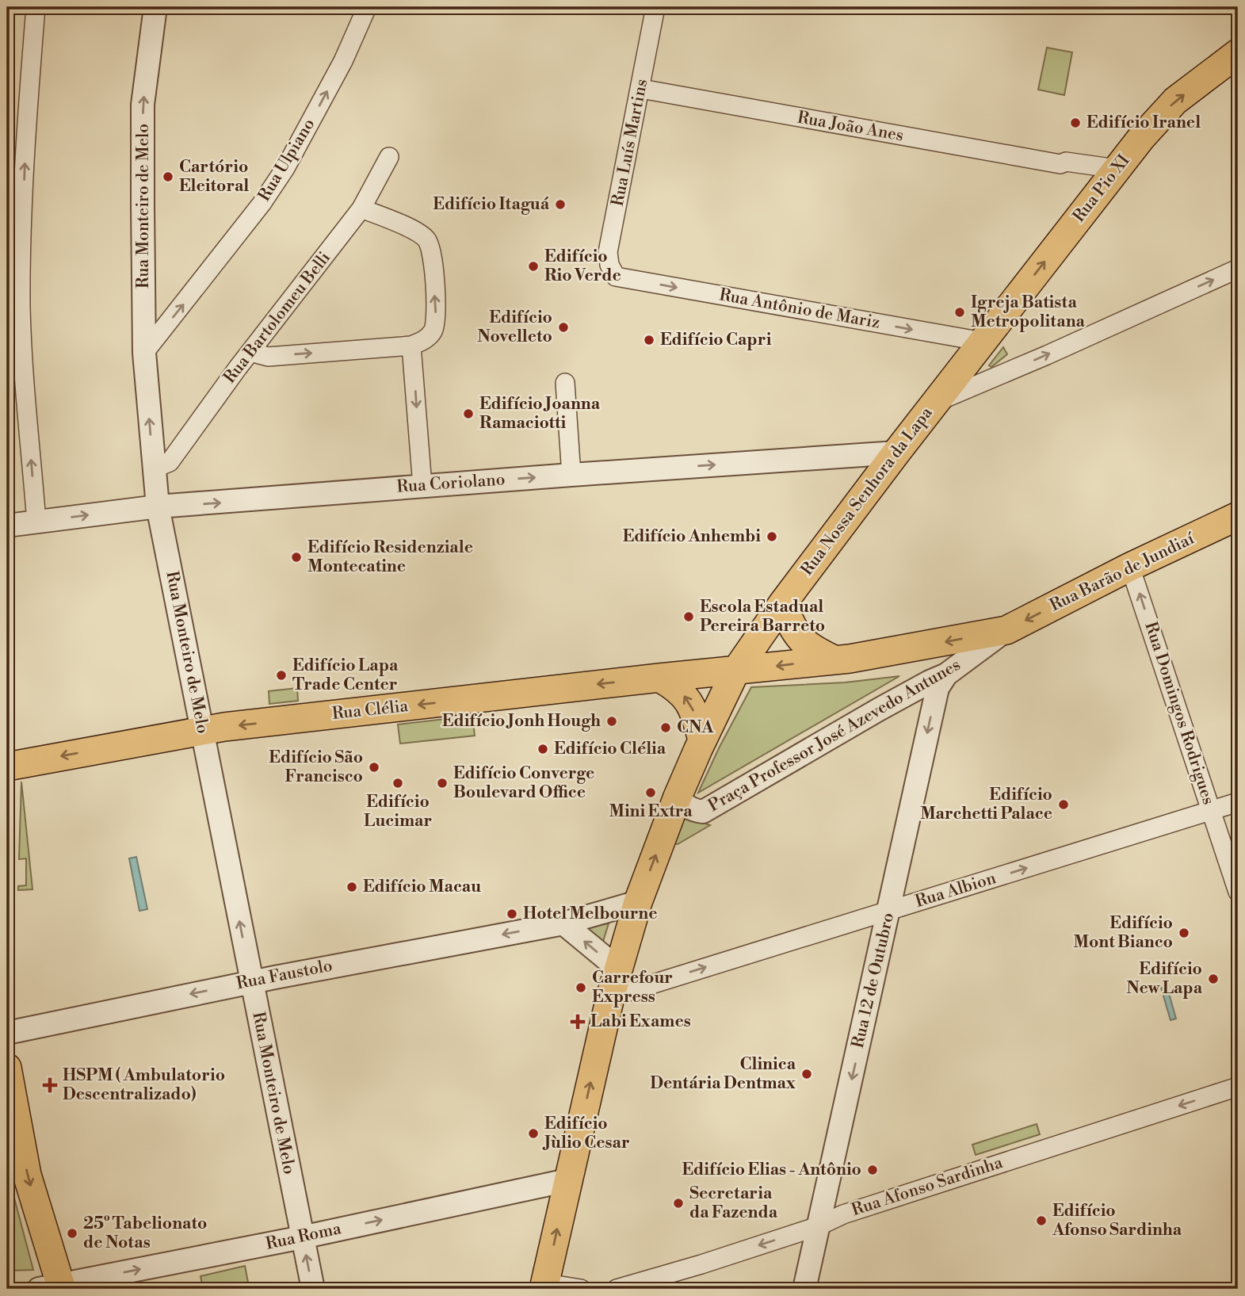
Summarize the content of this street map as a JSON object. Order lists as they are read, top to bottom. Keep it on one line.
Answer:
{"streets":{"main road":["Rua Pio XI","Rua Nossa Senhora da Lapa","Rua Barão de Jundiaí","Rua Clélia","Praça Professor José Azevedo Antunes"],"street":["Rua João Anes","Rua Luís Martins","Rua Ulpiano","Rua Monteiro de Melo","Rua Antônio de Mariz","Rua Bartolomeu Belli","Rua Coriolano","Rua Domingos Rodrigues","Rua Albion","Rua Faustolo","Rua 12 de Outubro","Rua Afonso Sardinha","Rua Roma"]},"crossings":[["Rua João Anes","Rua Luís Martins"],["Rua João Anes","Rua Pio XI"],["Rua Luís Martins","Rua Antônio de Mariz"],["Rua Ulpiano","Rua Monteiro de Melo"],["Rua Pio XI","Rua Antônio de Mariz"],["Rua Pio XI","Rua Nossa Senhora da Lapa"],["Rua Monteiro de Melo","Rua Bartolomeu Belli"],["Rua Monteiro de Melo","Rua Coriolano"],["Rua Monteiro de Melo","Rua Clélia"],["Rua Monteiro de Melo","Rua Faustolo"],["Rua Monteiro de Melo","Rua Roma"],["Rua Antônio de Mariz","Rua Nossa Senhora da Lapa"],["Rua Coriolano","Rua Nossa Senhora da Lapa"],["Rua Nossa Senhora da Lapa","Rua Clélia"],["Rua Nossa Senhora da Lapa","Praça Professor José Azevedo Antunes"],["Rua Barão de Jundiaí","Rua Domingos Rodrigues"],["Rua Barão de Jundiaí","Praça Professor José Azevedo Antunes"],["Rua Clélia","Praça Professor José Azevedo Antunes"],["Rua Domingos Rodrigues","Rua Albion"],["Praça Professor José Azevedo Antunes","Rua 12 de Outubro"],["Rua Albion","Rua 12 de Outubro"],["Rua 12 de Outubro","Rua Afonso Sardinha"]],"one_way":["Rua Ulpiano","Rua Pio XI","Rua Antônio de Mariz","Rua Coriolano","Rua Barão de Jundiaí","Rua Clélia","Rua Domingos Rodrigues","Praça Professor José Azevedo Antunes","Rua Albion","Rua Faustolo","Rua 12 de Outubro","Rua Afonso Sardinha","Rua Roma"],"places":{"other":["Edifício Iranel","Cartório Eleitoral","Edifício Itaguá","Edifício Rio Verde","Igreja Batista Metropolitana","Edifício Novelleto","Edifício Capri","Edifício Joanna Ramaciotti","Edifício Anhembi","Edifício Residenziale Montecatine","Escola Estadual Pereira Barreto","Edifício Lapa Trade Center","Edifício Jonh Hough","CNA","Edifício Clélia","Edifício São Francisco","Edifício Lucimar","Edifício Converge Boulevard Office","Mini Extra","Edifício Marchetti Palace","Edifício Macau","Hotel Melbourne","Edifício Mont Bianco","Edifício New Lapa","Carrefour Express","Clinica Dentária Dentmax","Edifício Jùlio Cesar","Edifício Elias - Antônio","Secretaria da Fazenda","Edifício Afonso Sardinha","25º Tabelionato de Notas"],"health":["Labi Exames","HSPM ( Ambulatorio Descentralizado)"]}}
